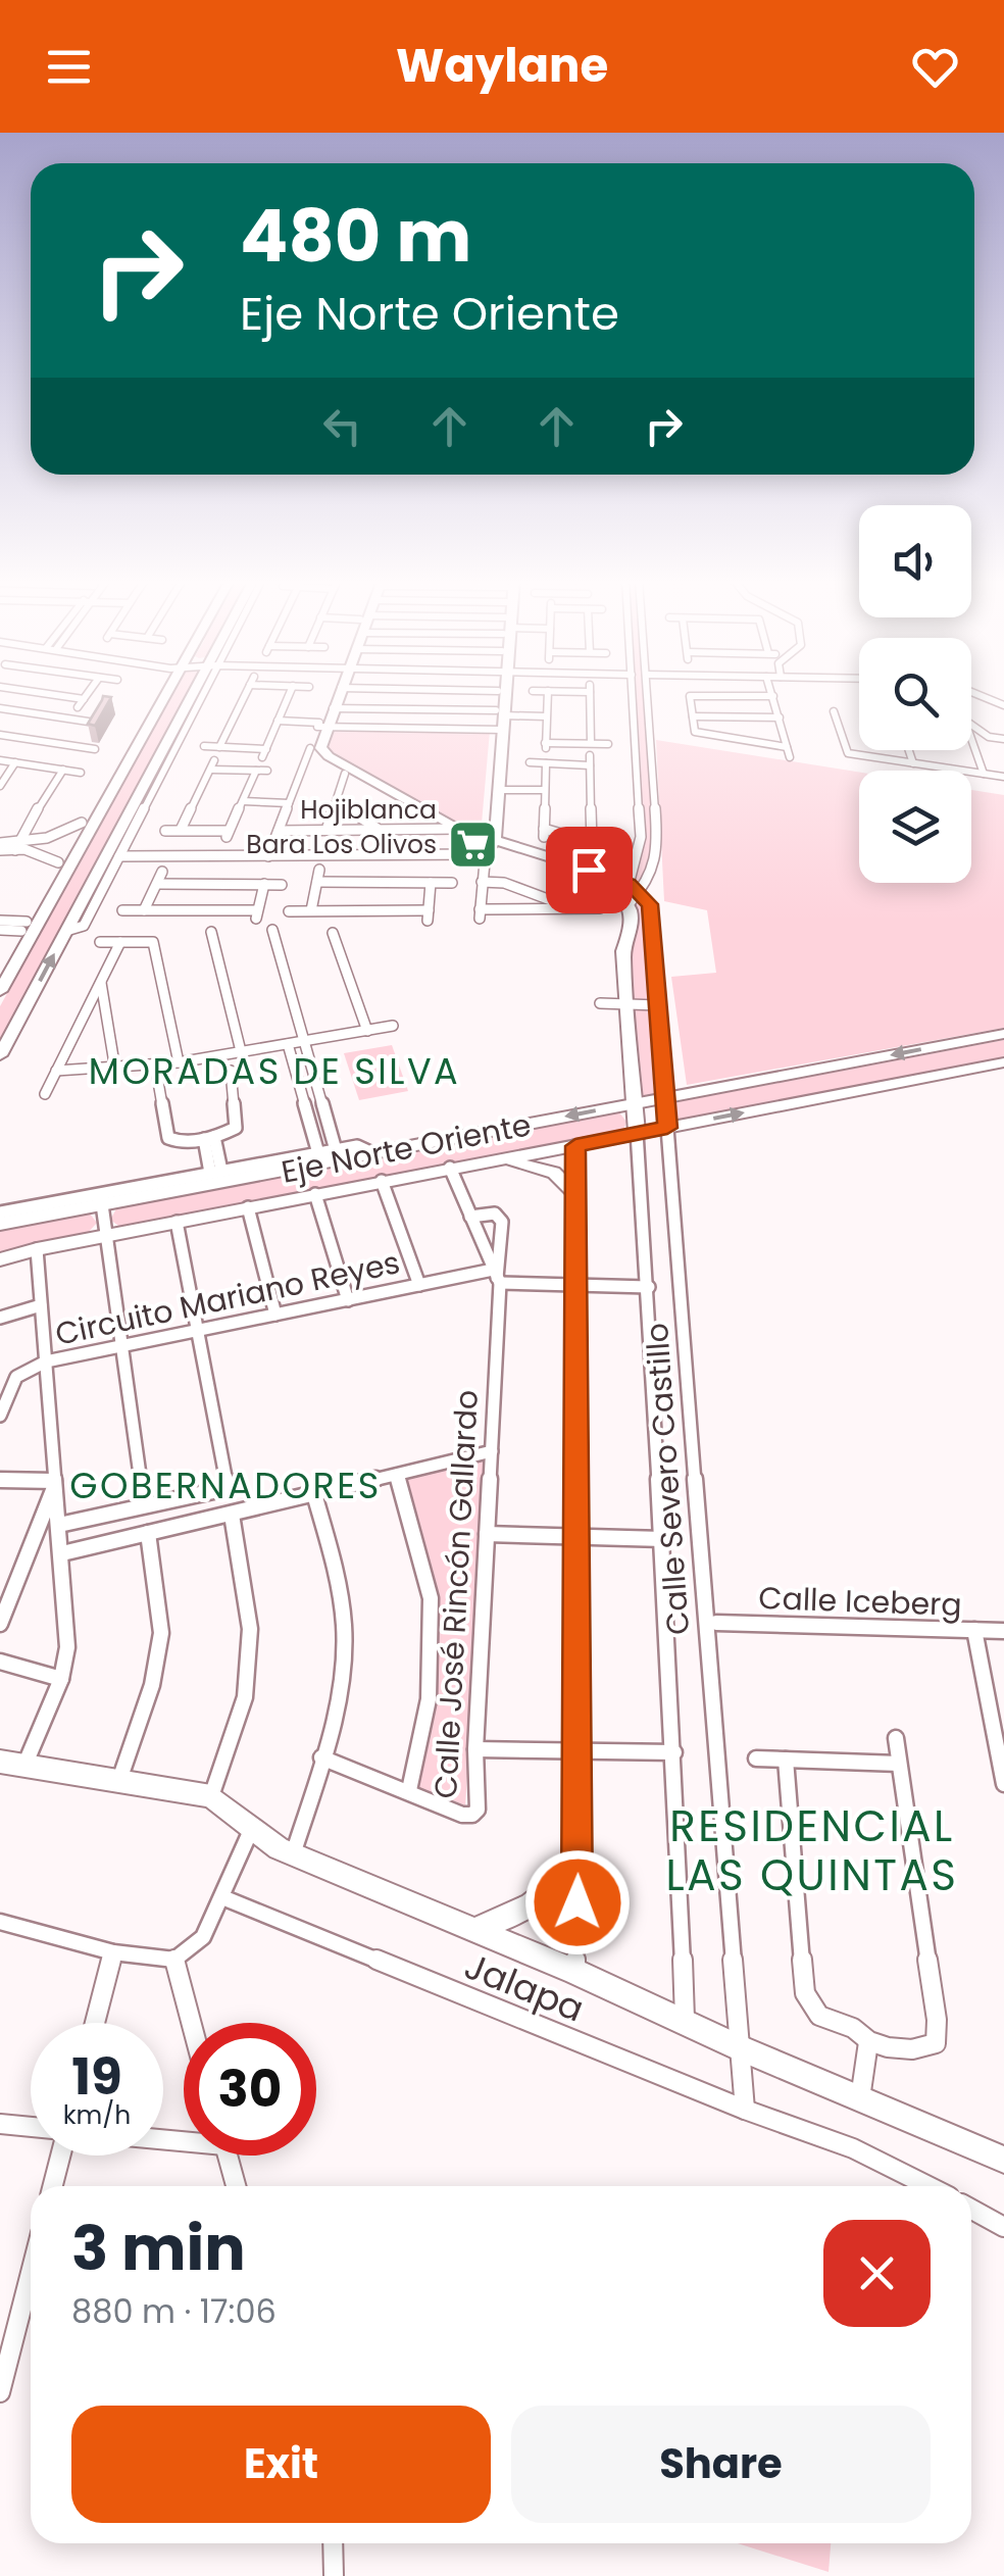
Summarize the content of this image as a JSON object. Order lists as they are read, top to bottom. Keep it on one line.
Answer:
{"streets":{"street":["Hojiblanca","Eje Norte Oriente","Circuito Mariano Reyes","Calle Severo Castillo","Calle José Rincón Gallardo","Calle Iceberg","Jalapa"]},"crossings":[["Eje Norte Oriente","Calle Severo Castillo"],["Eje Norte Oriente","Calle José Rincón Gallardo"],["Circuito Mariano Reyes","Calle Severo Castillo"],["Circuito Mariano Reyes","Calle José Rincón Gallardo"]],"districts":["MORADAS DE SILVA","GOBERNADORES","RESIDENCIAL LAS QUINTAS"],"places":{"supermarket":["Bara Los Olivos"]},"page":{"header":"Waylane","turn":["480 m","Eje Norte Oriente"],"speed":"19 km/h","limit":"30","heading":["3 min","880 m · 17:06"],"buttons":["Exit","Share"]}}
